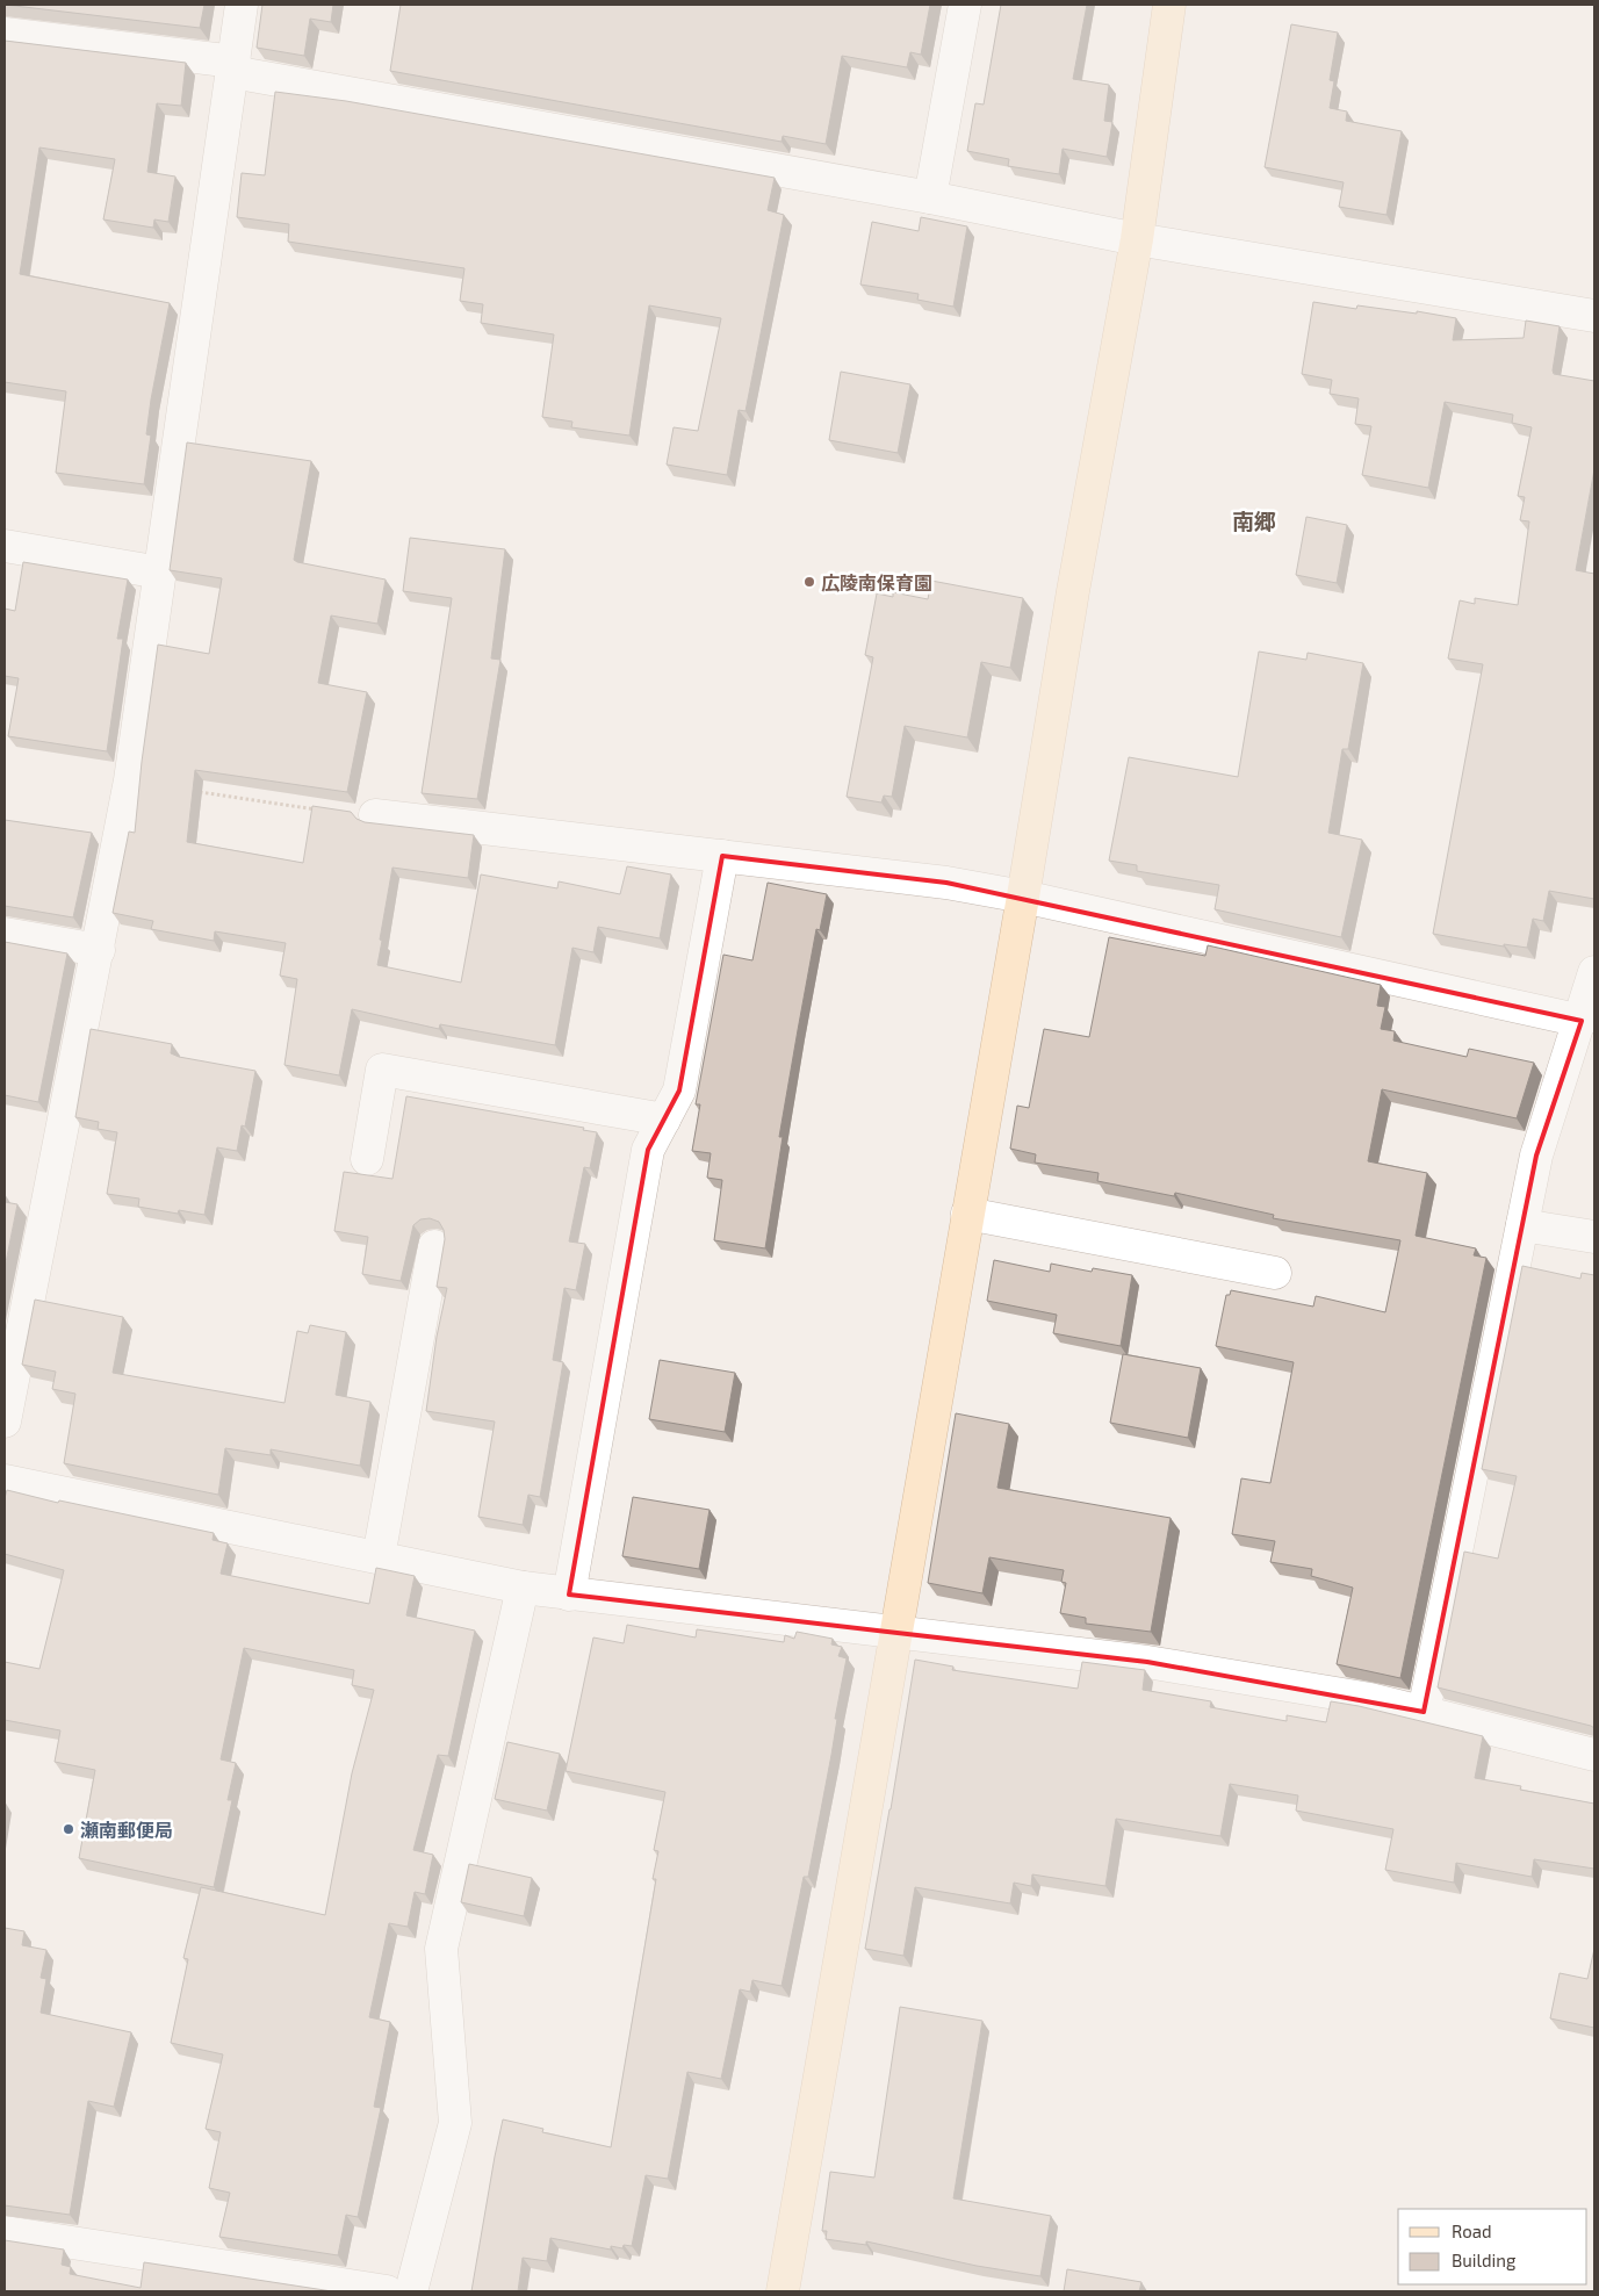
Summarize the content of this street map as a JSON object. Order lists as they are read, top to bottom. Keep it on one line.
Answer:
{"districts":["南郷"],"places":["広陵南保育園","瀬南郵便局"],"legend":["Road","Building"]}
